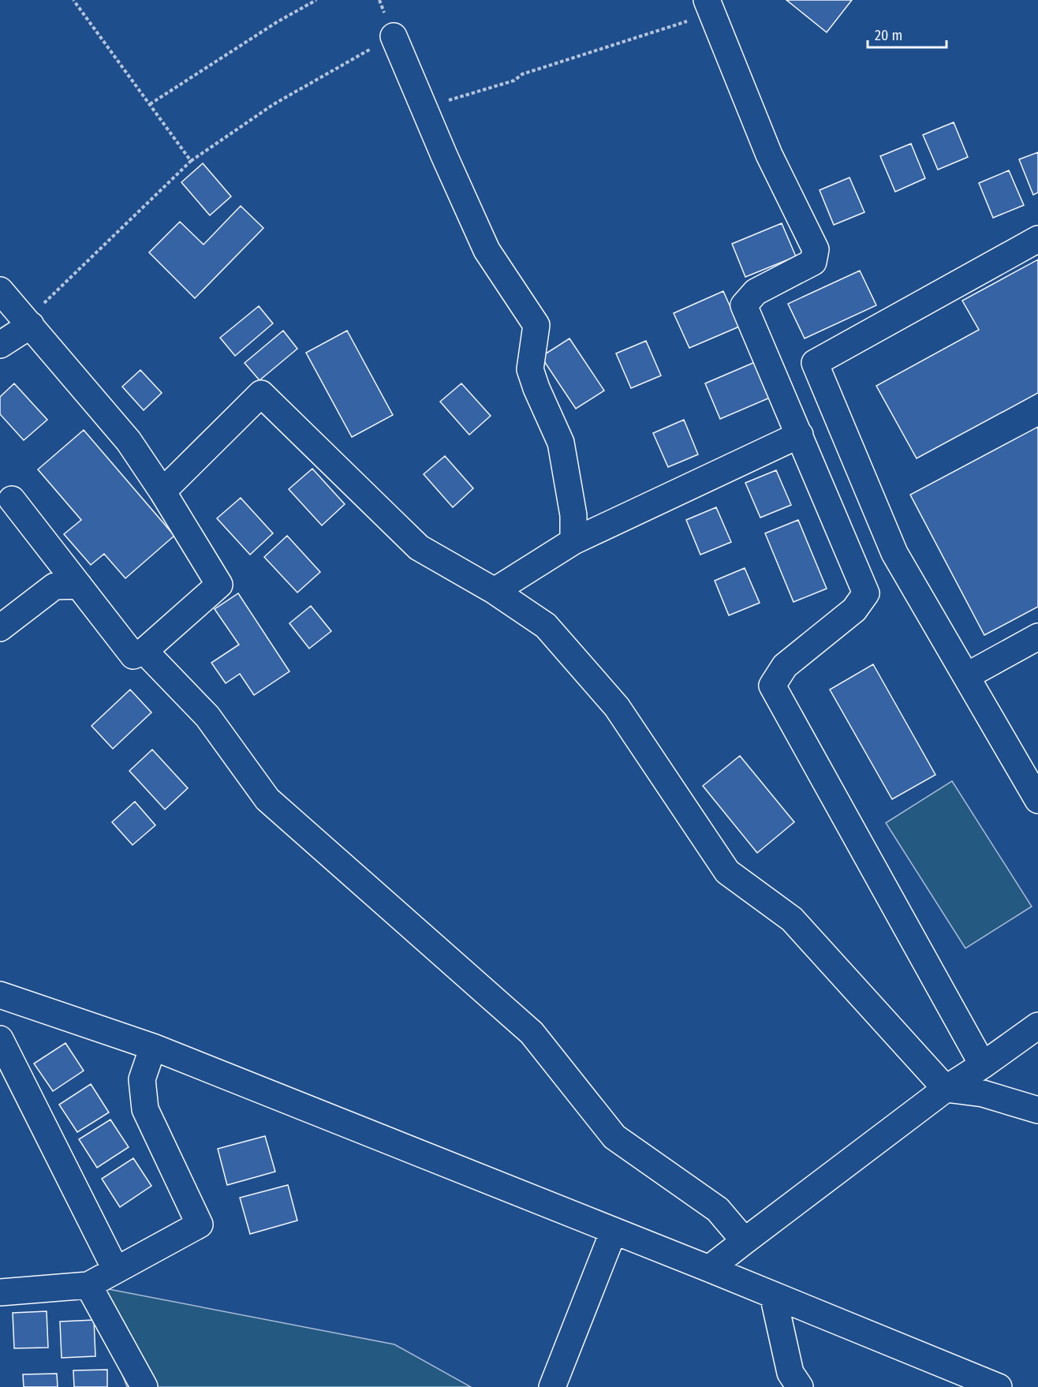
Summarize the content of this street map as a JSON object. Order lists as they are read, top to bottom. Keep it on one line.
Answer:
{"scale_bar":"20 m"}
